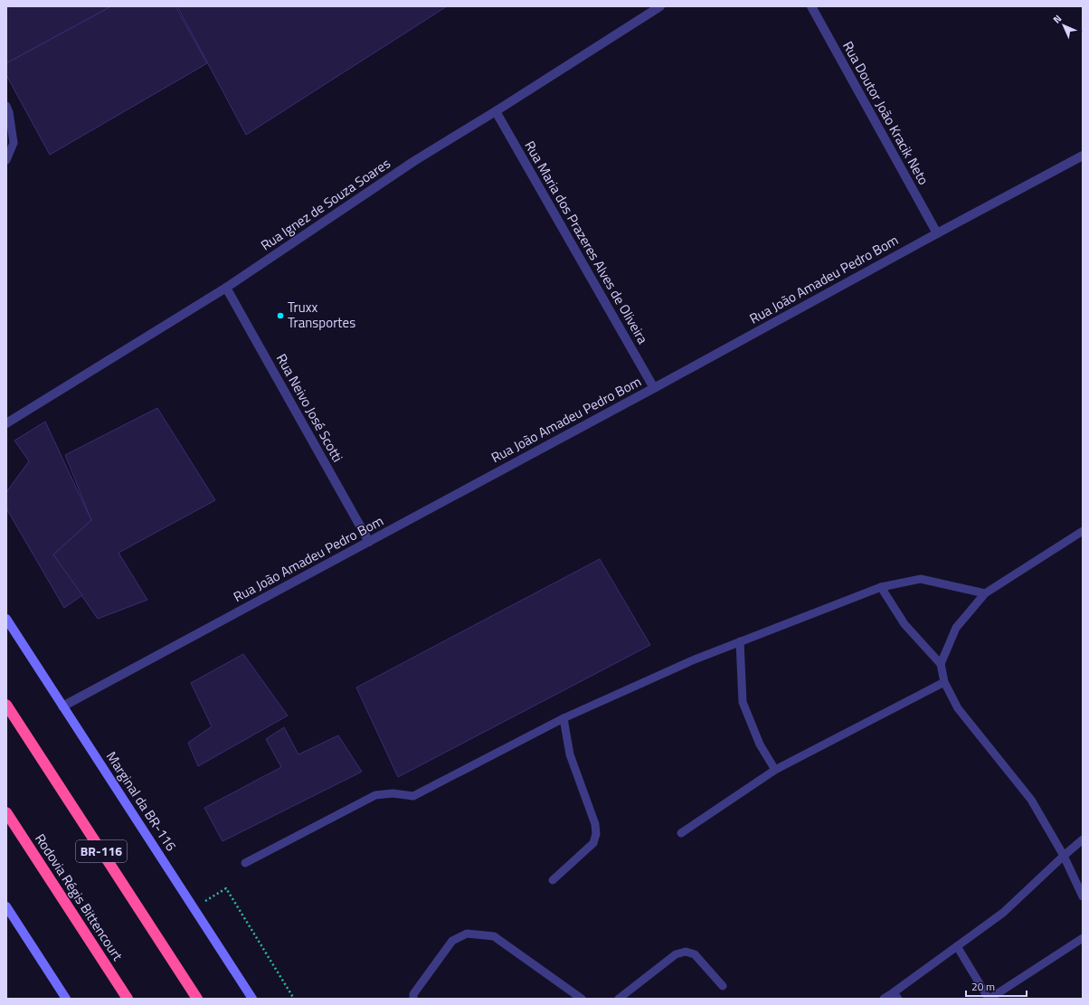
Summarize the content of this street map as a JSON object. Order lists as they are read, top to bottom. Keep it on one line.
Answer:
{"streets":{"highway":["BR-116","Rodovia Régis Bittencourt"],"main road":["Marginal da BR-116"],"street":["Rua Doutor João Kracik Neto","Rua Ignez de Souza Soares","Rua Maria dos Prazeres Alves de Oliveira","Rua João Amadeu Pedro Bom","Rua Neivo José Scotti"]},"crossings":[["Rua Doutor João Kracik Neto","Rua João Amadeu Pedro Bom"],["Rua Ignez de Souza Soares","Rua Maria dos Prazeres Alves de Oliveira"],["Rua Ignez de Souza Soares","Rua Neivo José Scotti"],["Rua Maria dos Prazeres Alves de Oliveira","Rua João Amadeu Pedro Bom"],["Rua João Amadeu Pedro Bom","Rua Neivo José Scotti"],["Rua João Amadeu Pedro Bom","Marginal da BR-116"]],"places":["Truxx Transportes"],"scale_bar":"20 m","north":"top left"}
